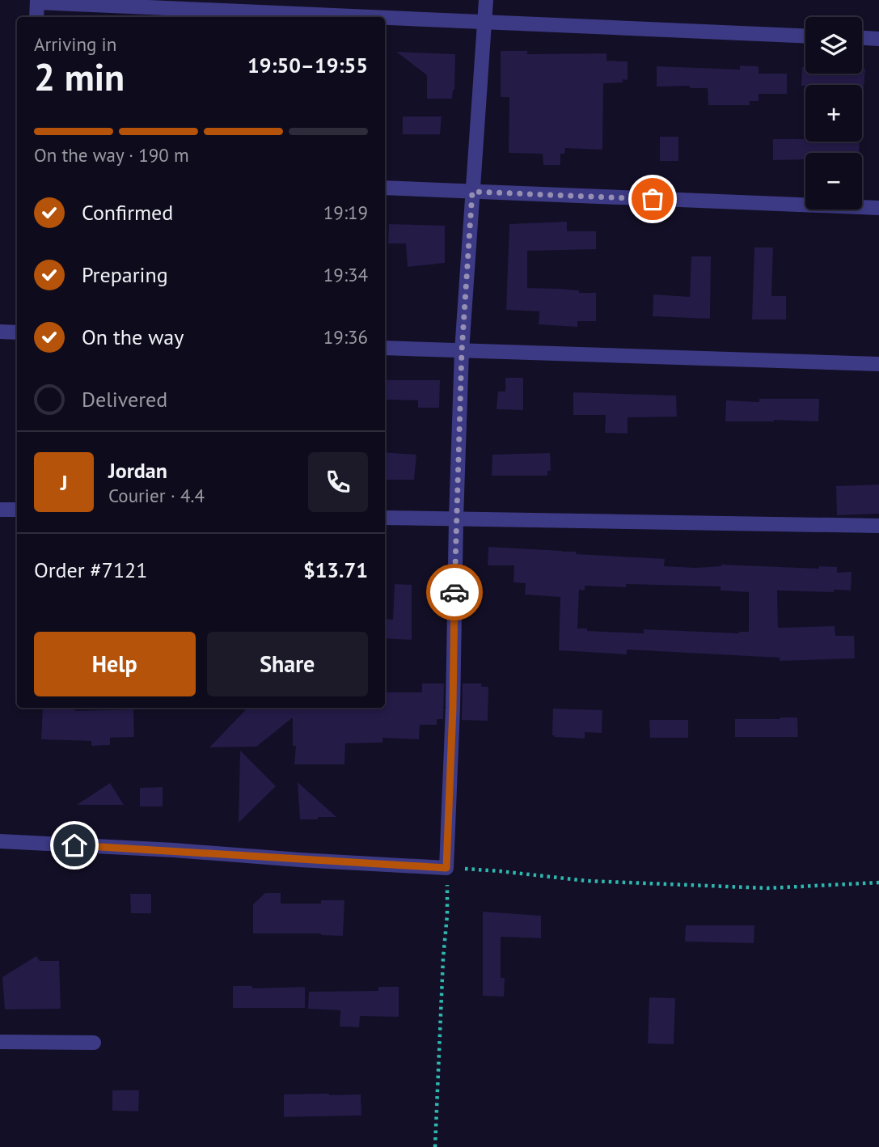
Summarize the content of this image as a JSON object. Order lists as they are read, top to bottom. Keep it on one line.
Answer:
{"page":{"map_buttons":["+","−"],"heading":["2 min","Arriving in","19:50–19:55"],"panel":["Jordan","Courier · 4.4","Order #7121","$13.71"],"bar":"On the way · 190 m","list":[["Confirmed","19:19"],["Preparing","19:34"],["On the way","19:36"],"Delivered"],"round":"J","buttons":["Help","Share"]}}
